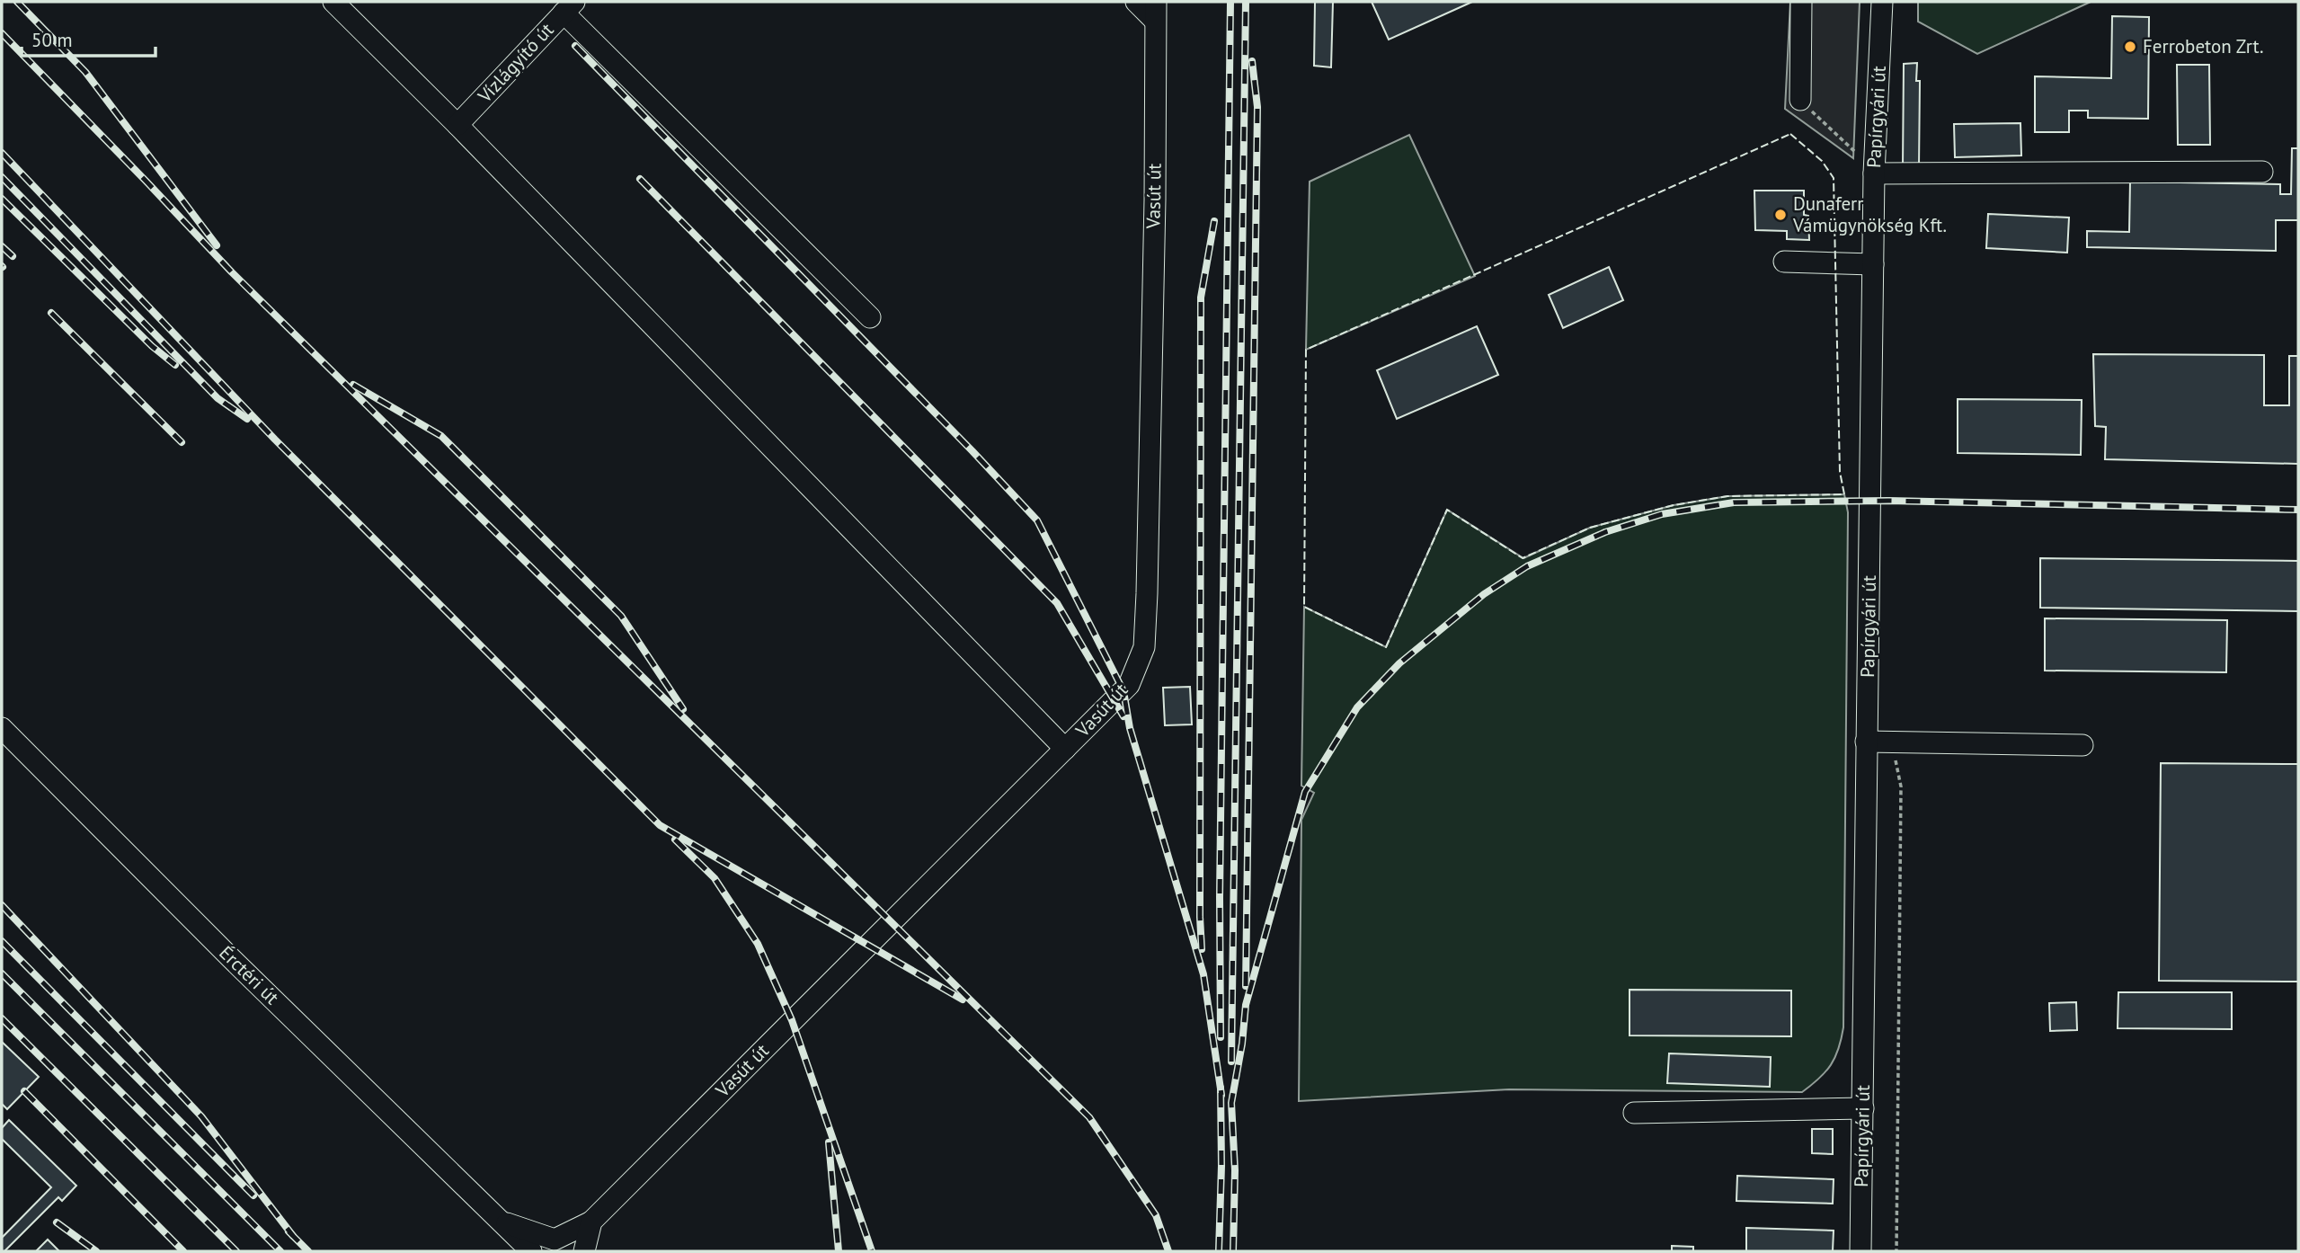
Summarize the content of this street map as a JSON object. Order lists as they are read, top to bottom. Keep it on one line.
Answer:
{"streets":{"street":["Vízlágyító út","Papírgyári út","Vasút út","Érctéri út"]},"crossings":[["Vasút út","Érctéri út"]],"places":["Ferrobeton Zrt.","Dunaferr Vámügynökség Kft."],"scale_bar":"50 m"}
